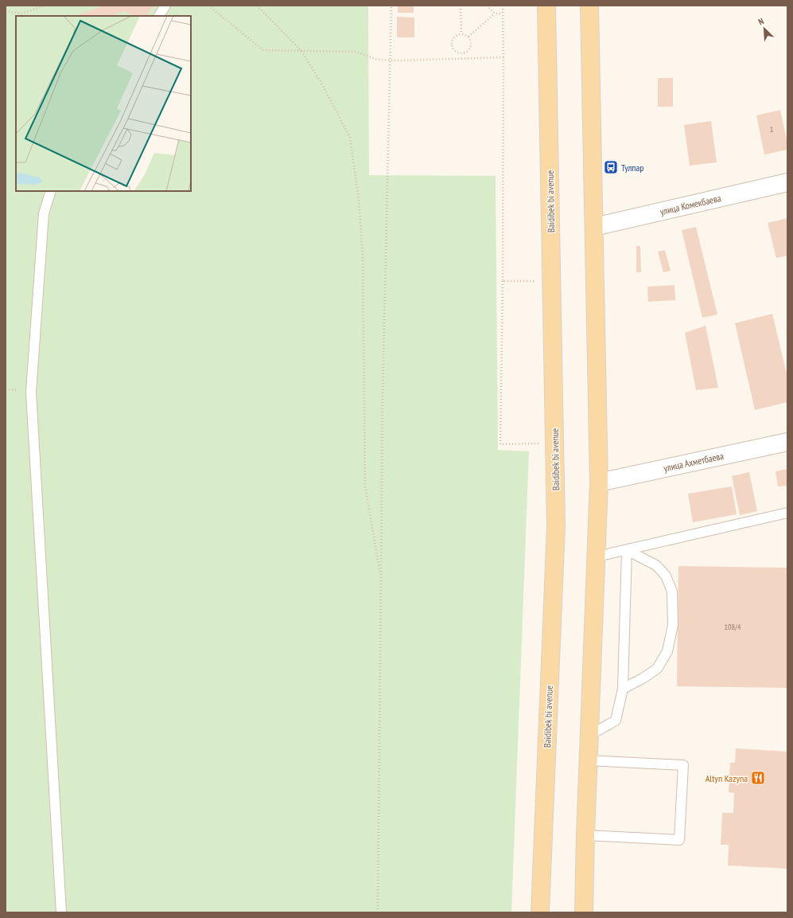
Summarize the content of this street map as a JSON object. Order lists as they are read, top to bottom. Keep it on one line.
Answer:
{"streets":{"main road":["Baidibek bi avenue"],"street":["улица Комекбаева","улица Ахметбаева"]},"places":{"bus stop":["Тулпар"],"restaurant":["Altyn Kazyna"]},"house_numbers":["1","108/4"],"north":"top left"}
